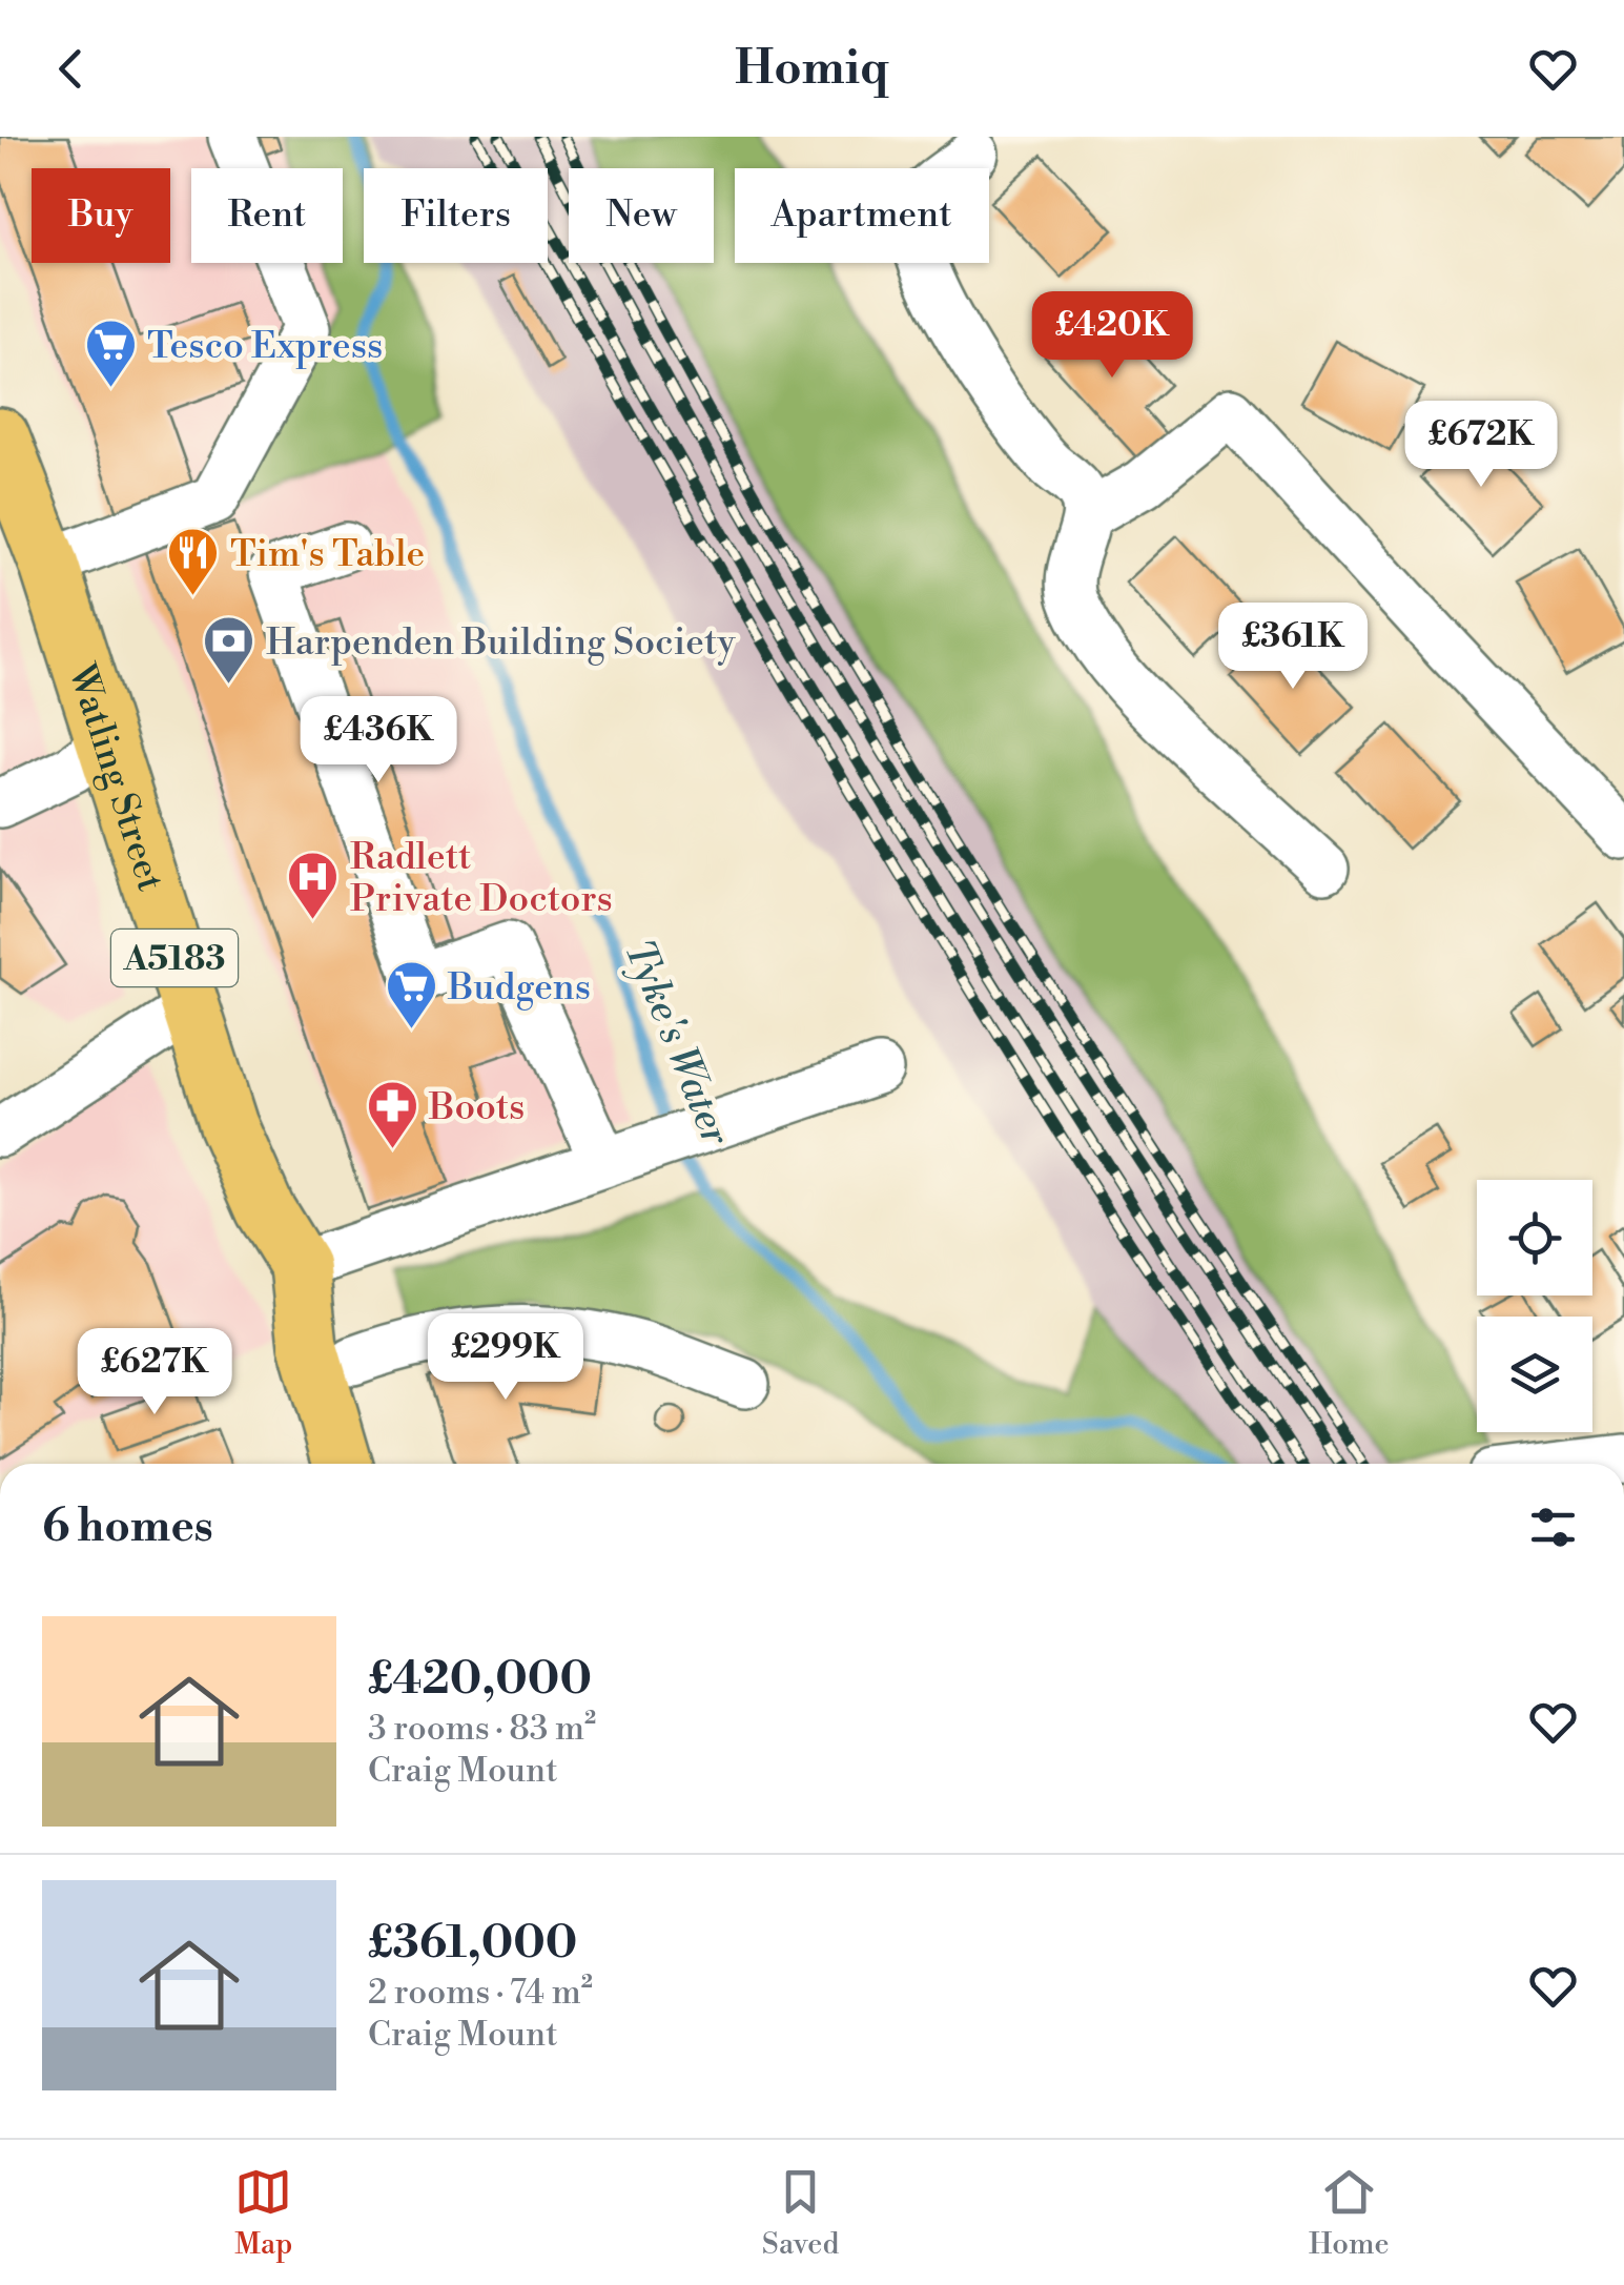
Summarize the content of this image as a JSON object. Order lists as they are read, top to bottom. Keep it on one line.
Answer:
{"streets":{"main road":["Watling Street","A5183"]},"water":["Tyke's Water"],"places":{"supermarket":["Tesco Express","Budgens"],"restaurant":["Tim's Table"],"bank":["Harpenden Building Society"],"hospital":["Radlett Private Doctors"],"pharmacy":["Boots"]},"page":{"header":"Homiq","chip":["Buy","Rent","Filters","New","Apartment"],"price":["£420K","£672K","£361K","£436K","£299K","£627K"],"heading":"6 homes","list":[{"name":"£420,000","note":"3 rooms · 83 m² · Craig Mount"},{"name":"£361,000","note":"2 rooms · 74 m² · Craig Mount"}],"tabs":["Map","Saved","Home"]}}
